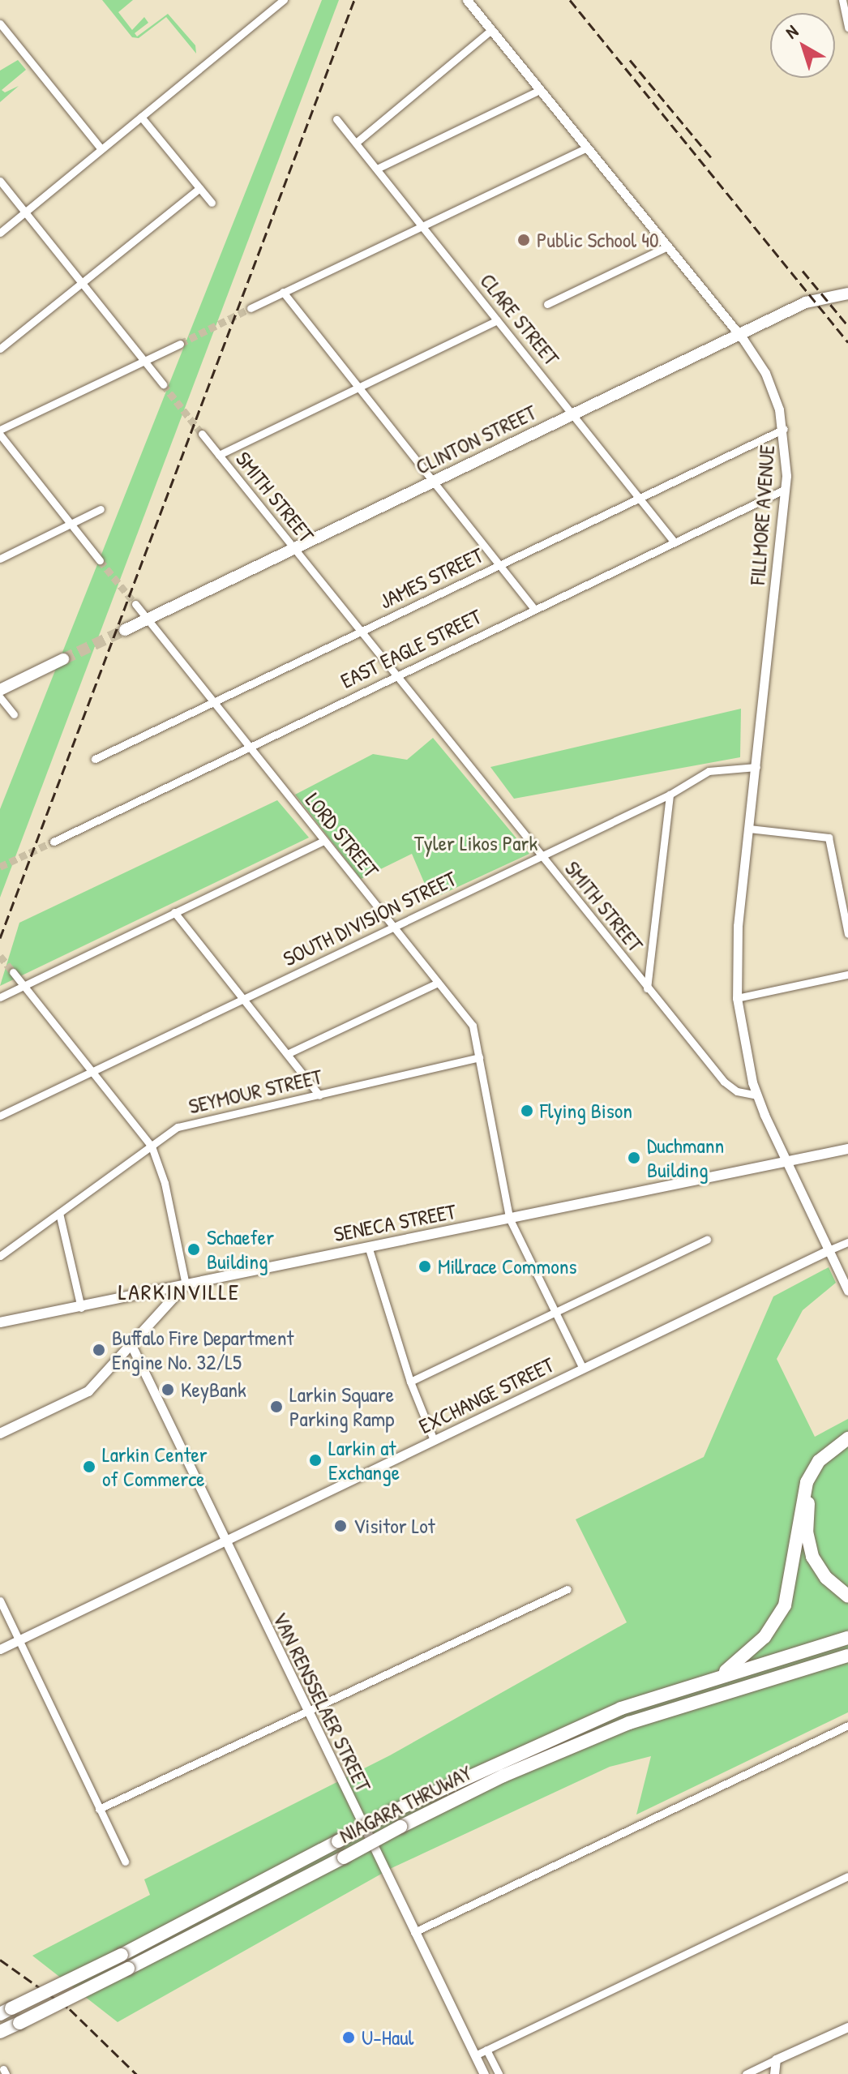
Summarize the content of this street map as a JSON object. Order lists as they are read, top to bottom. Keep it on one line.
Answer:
{"streets":{"highway":["NIAGARA THRUWAY"],"main road":["CLINTON STREET","SENECA STREET"],"street":["CLARE STREET","SMITH STREET","FILLMORE AVENUE","JAMES STREET","EAST EAGLE STREET","LORD STREET","SOUTH DIVISION STREET","SEYMOUR STREET","EXCHANGE STREET","VAN RENSSELAER STREET"]},"crossings":[["CLARE STREET","CLINTON STREET"],["CLARE STREET","JAMES STREET"],["CLARE STREET","EAST EAGLE STREET"],["CLINTON STREET","SMITH STREET"],["CLINTON STREET","FILLMORE AVENUE"],["CLINTON STREET","LORD STREET"],["SMITH STREET","FILLMORE AVENUE"],["SMITH STREET","JAMES STREET"],["SMITH STREET","EAST EAGLE STREET"],["SMITH STREET","SOUTH DIVISION STREET"],["FILLMORE AVENUE","JAMES STREET"],["FILLMORE AVENUE","EAST EAGLE STREET"],["FILLMORE AVENUE","SOUTH DIVISION STREET"],["JAMES STREET","LORD STREET"],["EAST EAGLE STREET","LORD STREET"],["LORD STREET","SOUTH DIVISION STREET"],["LORD STREET","SEYMOUR STREET"],["LORD STREET","SENECA STREET"],["LORD STREET","EXCHANGE STREET"],["EXCHANGE STREET","VAN RENSSELAER STREET"]],"districts":["LARKINVILLE"],"parks":["Tyler Likos Park"],"places":["Public School 40","Flying Bison","Duchmann Building","Schaefer Building","Millrace Commons","Buffalo Fire Department Engine No. 32/L5","KeyBank","Larkin Square Parking Ramp","Larkin at Exchange","Larkin Center of Commerce","Visitor Lot","U-Haul"],"north":"top left"}
